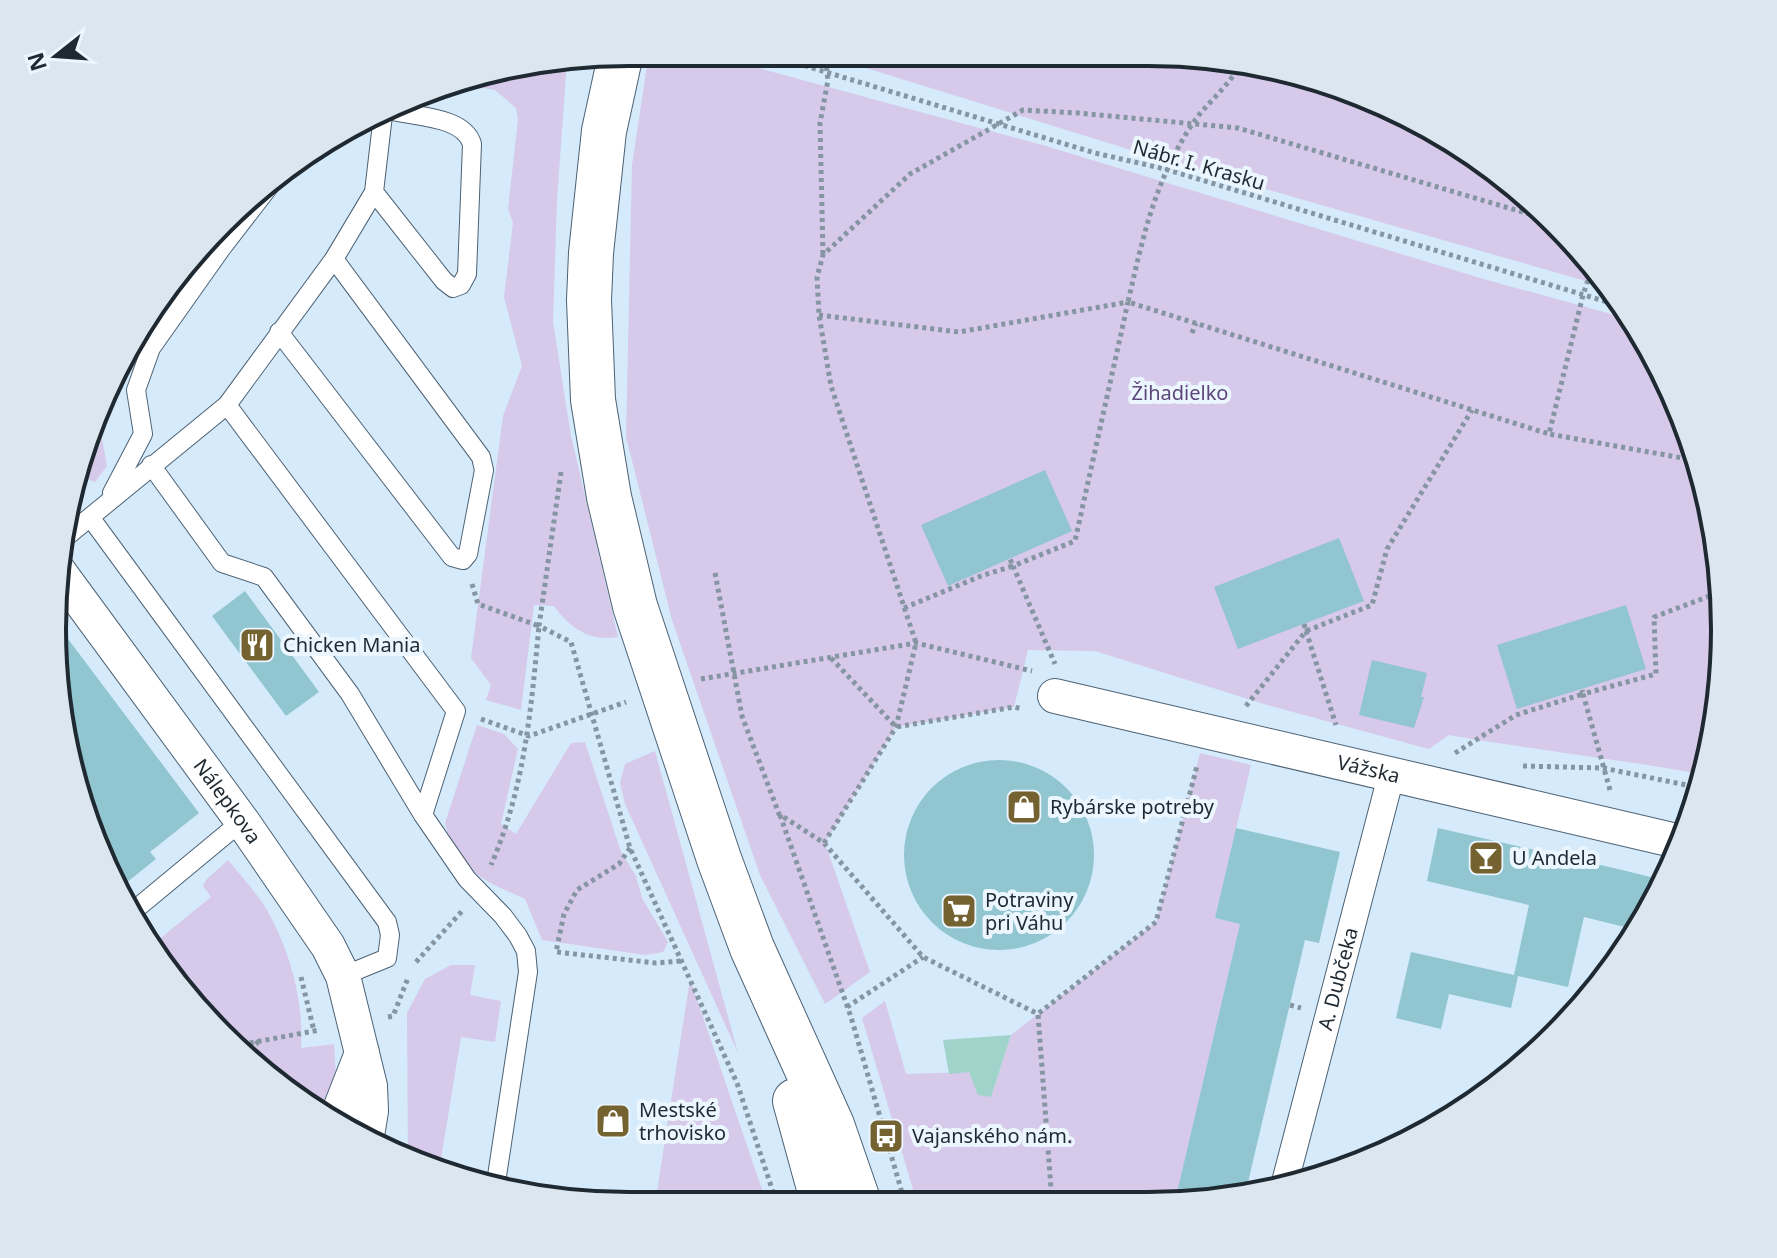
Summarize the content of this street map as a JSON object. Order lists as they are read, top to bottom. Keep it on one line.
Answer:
{"streets":{"street":["Vážska","Nálepkova","A. Dubčeka"],"path":["Nábr. I. Krasku"]},"crossings":[["Vážska","A. Dubčeka"]],"parks":["Žihadielko"],"places":{"restaurant":["Chicken Mania"],"shop":["Rybárske potreby","Mestské trhovisko"],"bar":["U Andela"],"supermarket":["Potraviny pri Váhu"],"bus stop":["Vajanského nám."]},"north":"left"}
